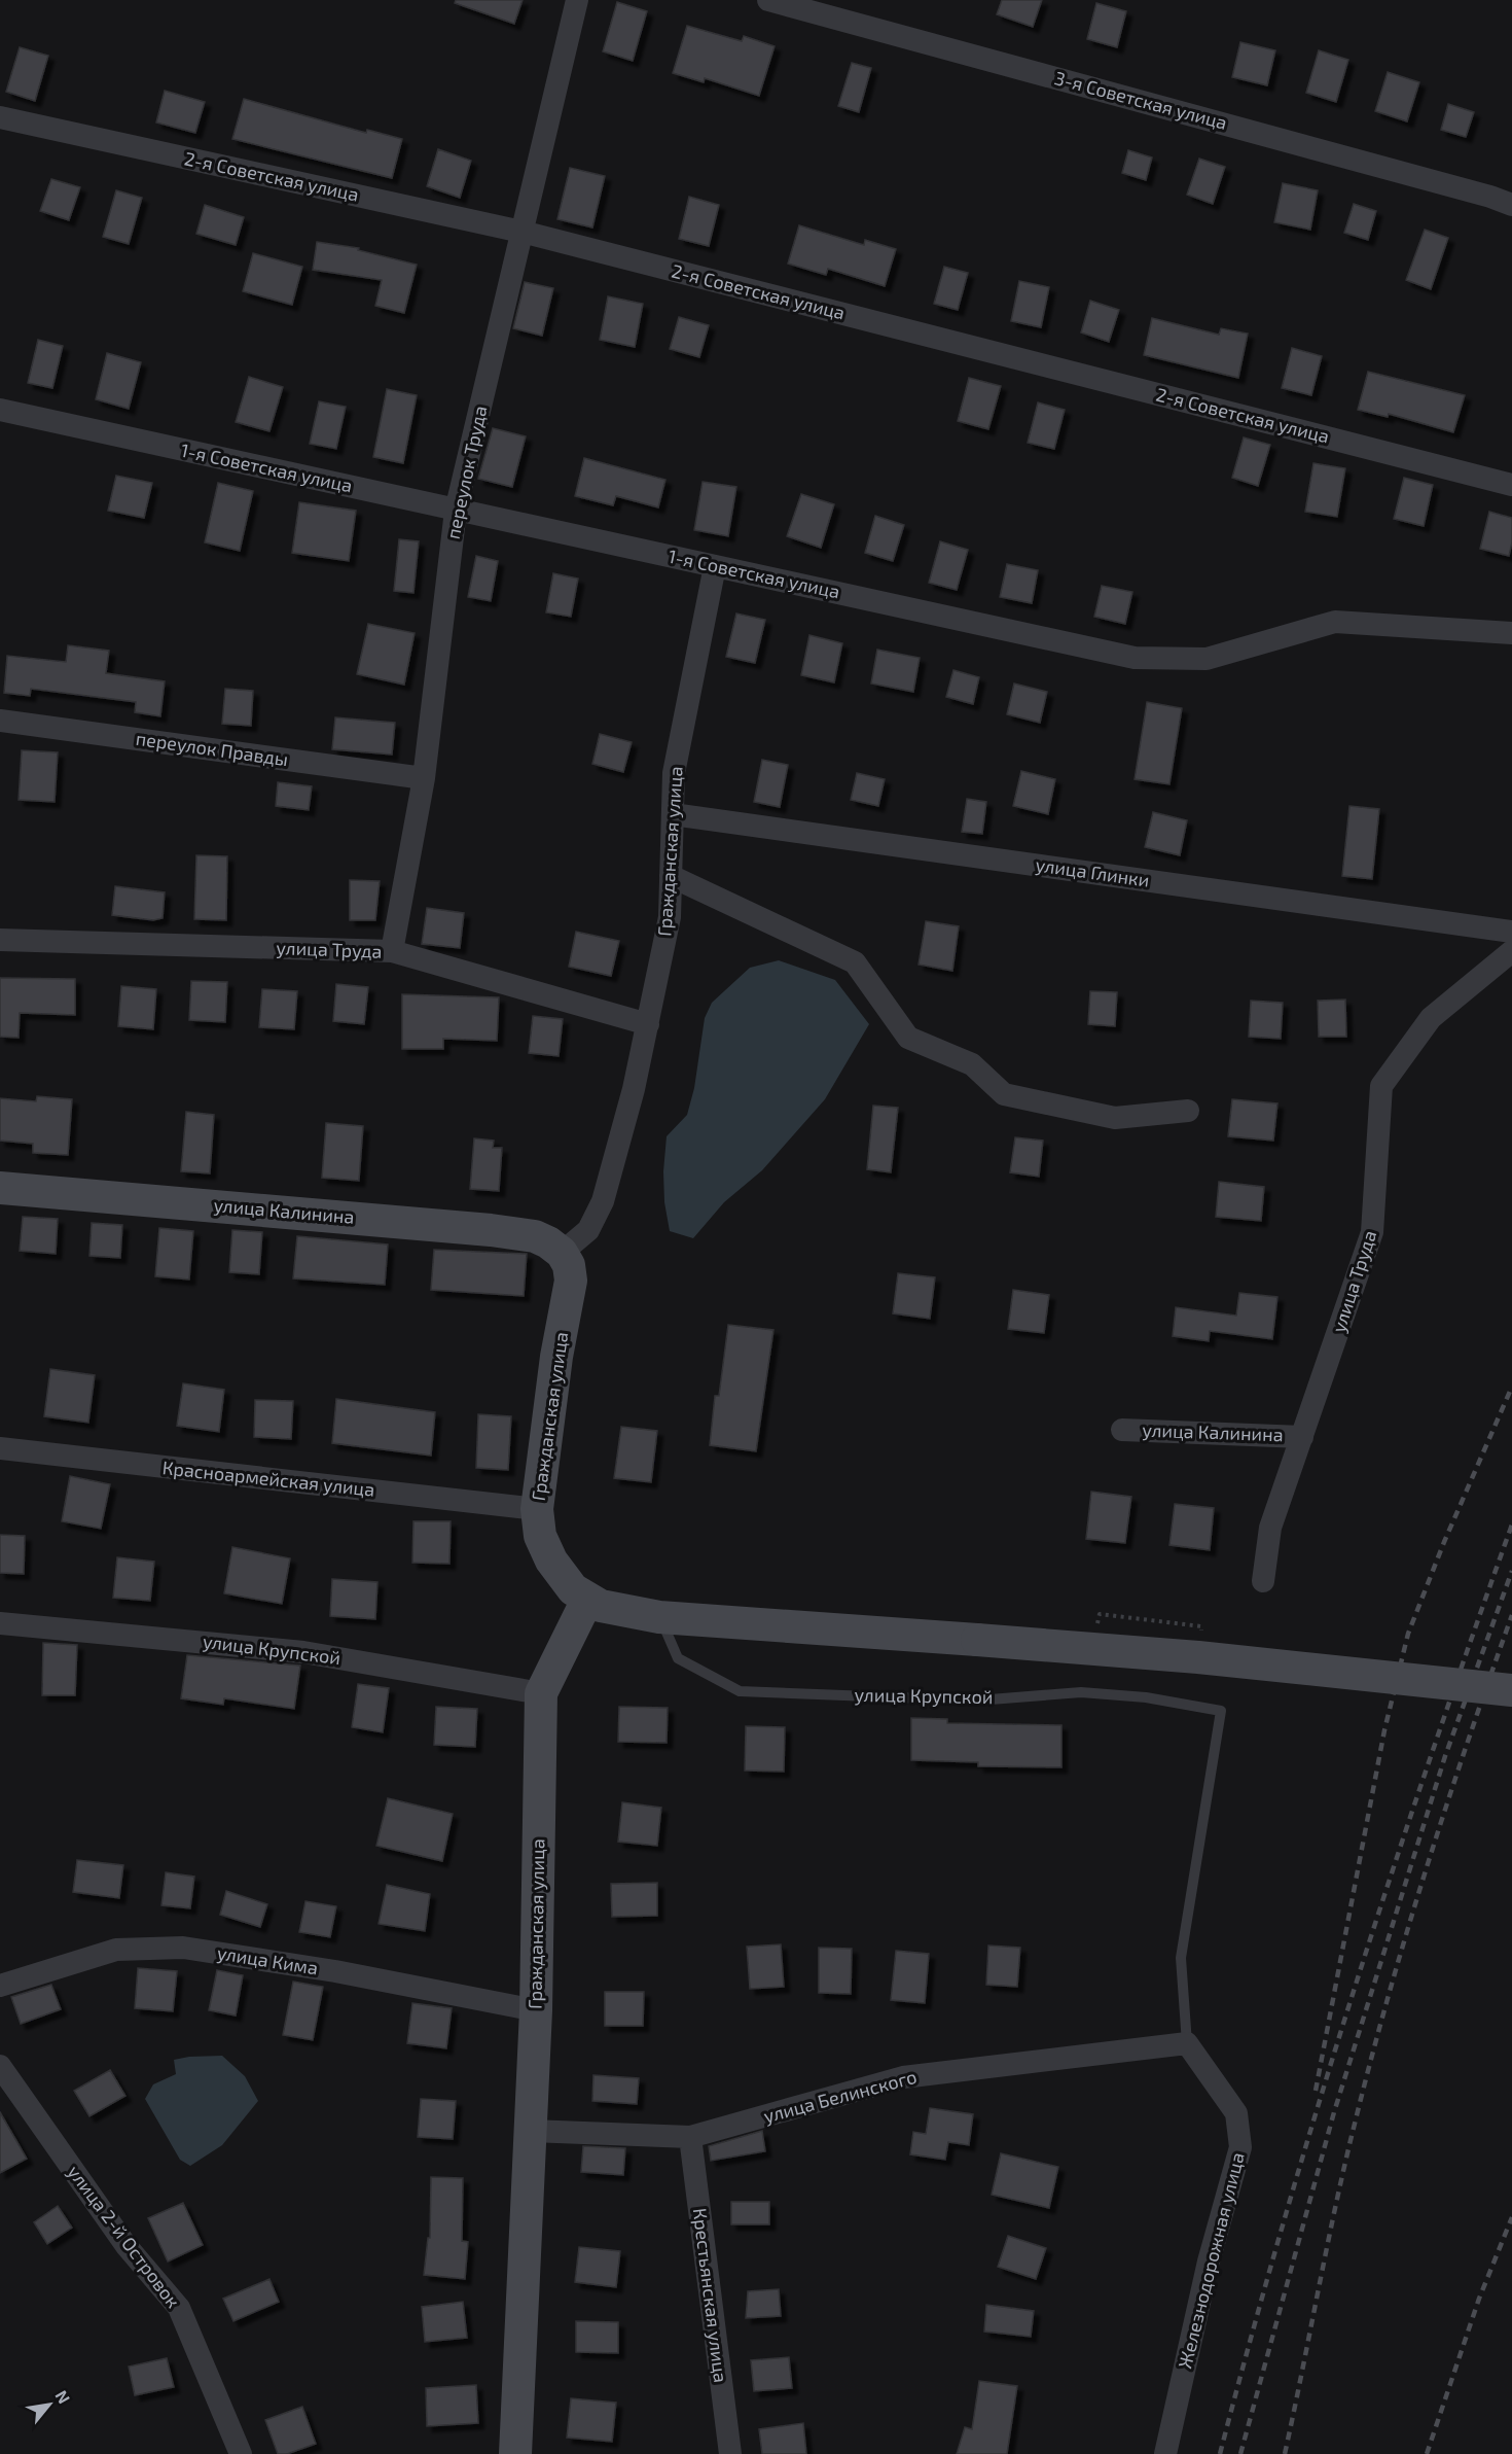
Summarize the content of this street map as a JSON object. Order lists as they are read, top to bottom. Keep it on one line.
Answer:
{"streets":{"main road":["Гражданская улица","улица Калинина"],"street":["3-я Советская улица","2-я Советская улица","1-я Советская улица","переулок Труда","переулок Правды","улица Глинки","улица Труда","Красноармейская улица","улица Крупской","улица Кима","улица Белинского","улица 2-й Островок","Железнодорожная улица","Крестьянская улица"]},"crossings":[["2-я Советская улица","переулок Труда"],["1-я Советская улица","переулок Труда"],["1-я Советская улица","Гражданская улица"],["переулок Труда","переулок Правды"],["переулок Труда","улица Труда"],["Гражданская улица","улица Глинки"],["Гражданская улица","улица Труда"],["Гражданская улица","улица Калинина"],["Гражданская улица","Красноармейская улица"],["Гражданская улица","улица Крупской"],["Гражданская улица","улица Кима"],["Гражданская улица","улица Белинского"],["улица Труда","улица Калинина"],["улица Крупской","улица Белинского"],["улица Крупской","Железнодорожная улица"],["улица Белинского","Железнодорожная улица"],["улица Белинского","Крестьянская улица"]],"north":"top right"}
